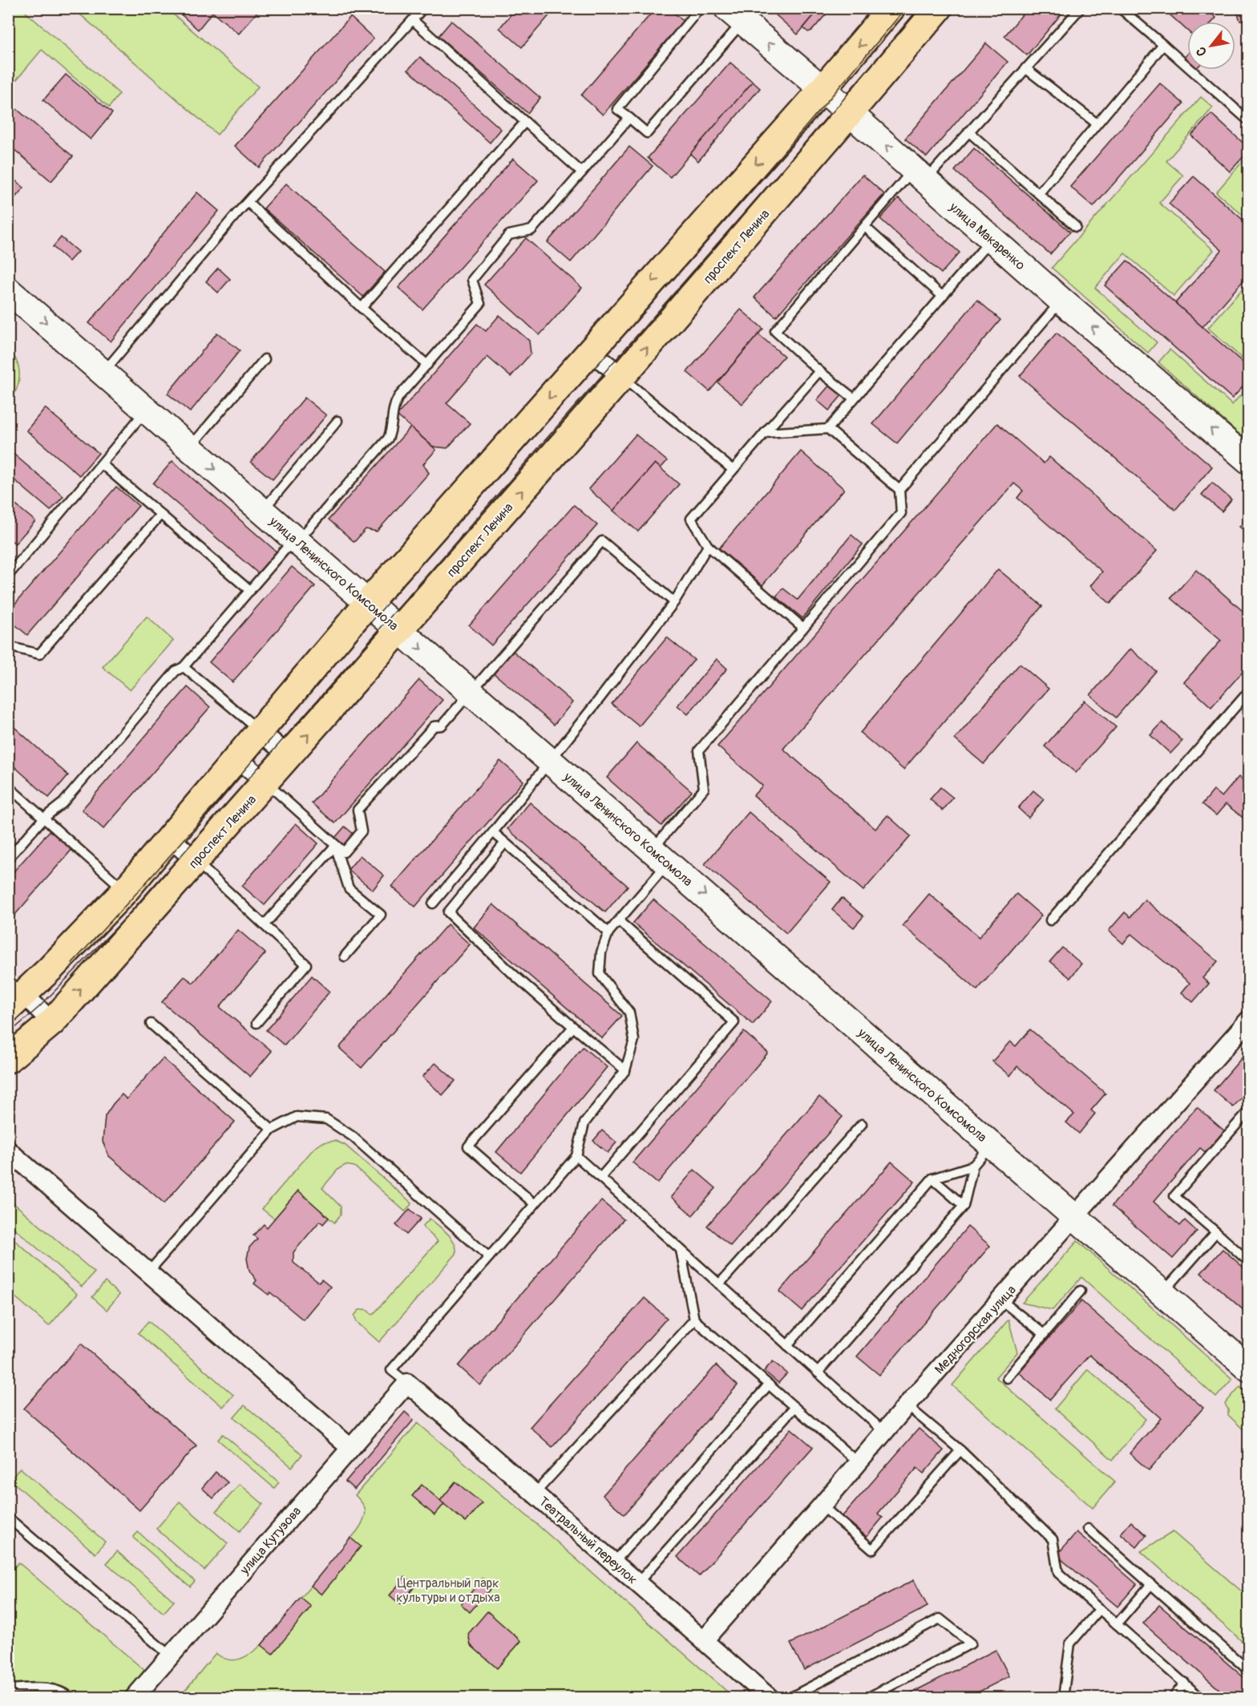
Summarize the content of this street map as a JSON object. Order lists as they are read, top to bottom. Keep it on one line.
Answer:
{"streets":{"main road":["проспект Ленина"],"street":["улица Макаренко","улица Ленинского Комсомола","Медногорская улица","улица Кутузова","Театральный переулок"]},"crossings":[["улица Макаренко","проспект Ленина"],["проспект Ленина","улица Ленинского Комсомола"],["улица Ленинского Комсомола","Медногорская улица"],["Медногорская улица","Театральный переулок"],["улица Кутузова","Театральный переулок"]],"one_way":["улица Макаренко","улица Ленинского Комсомола"],"parks":["Центральный парк культуры и отдыха"],"north":"bottom left"}
